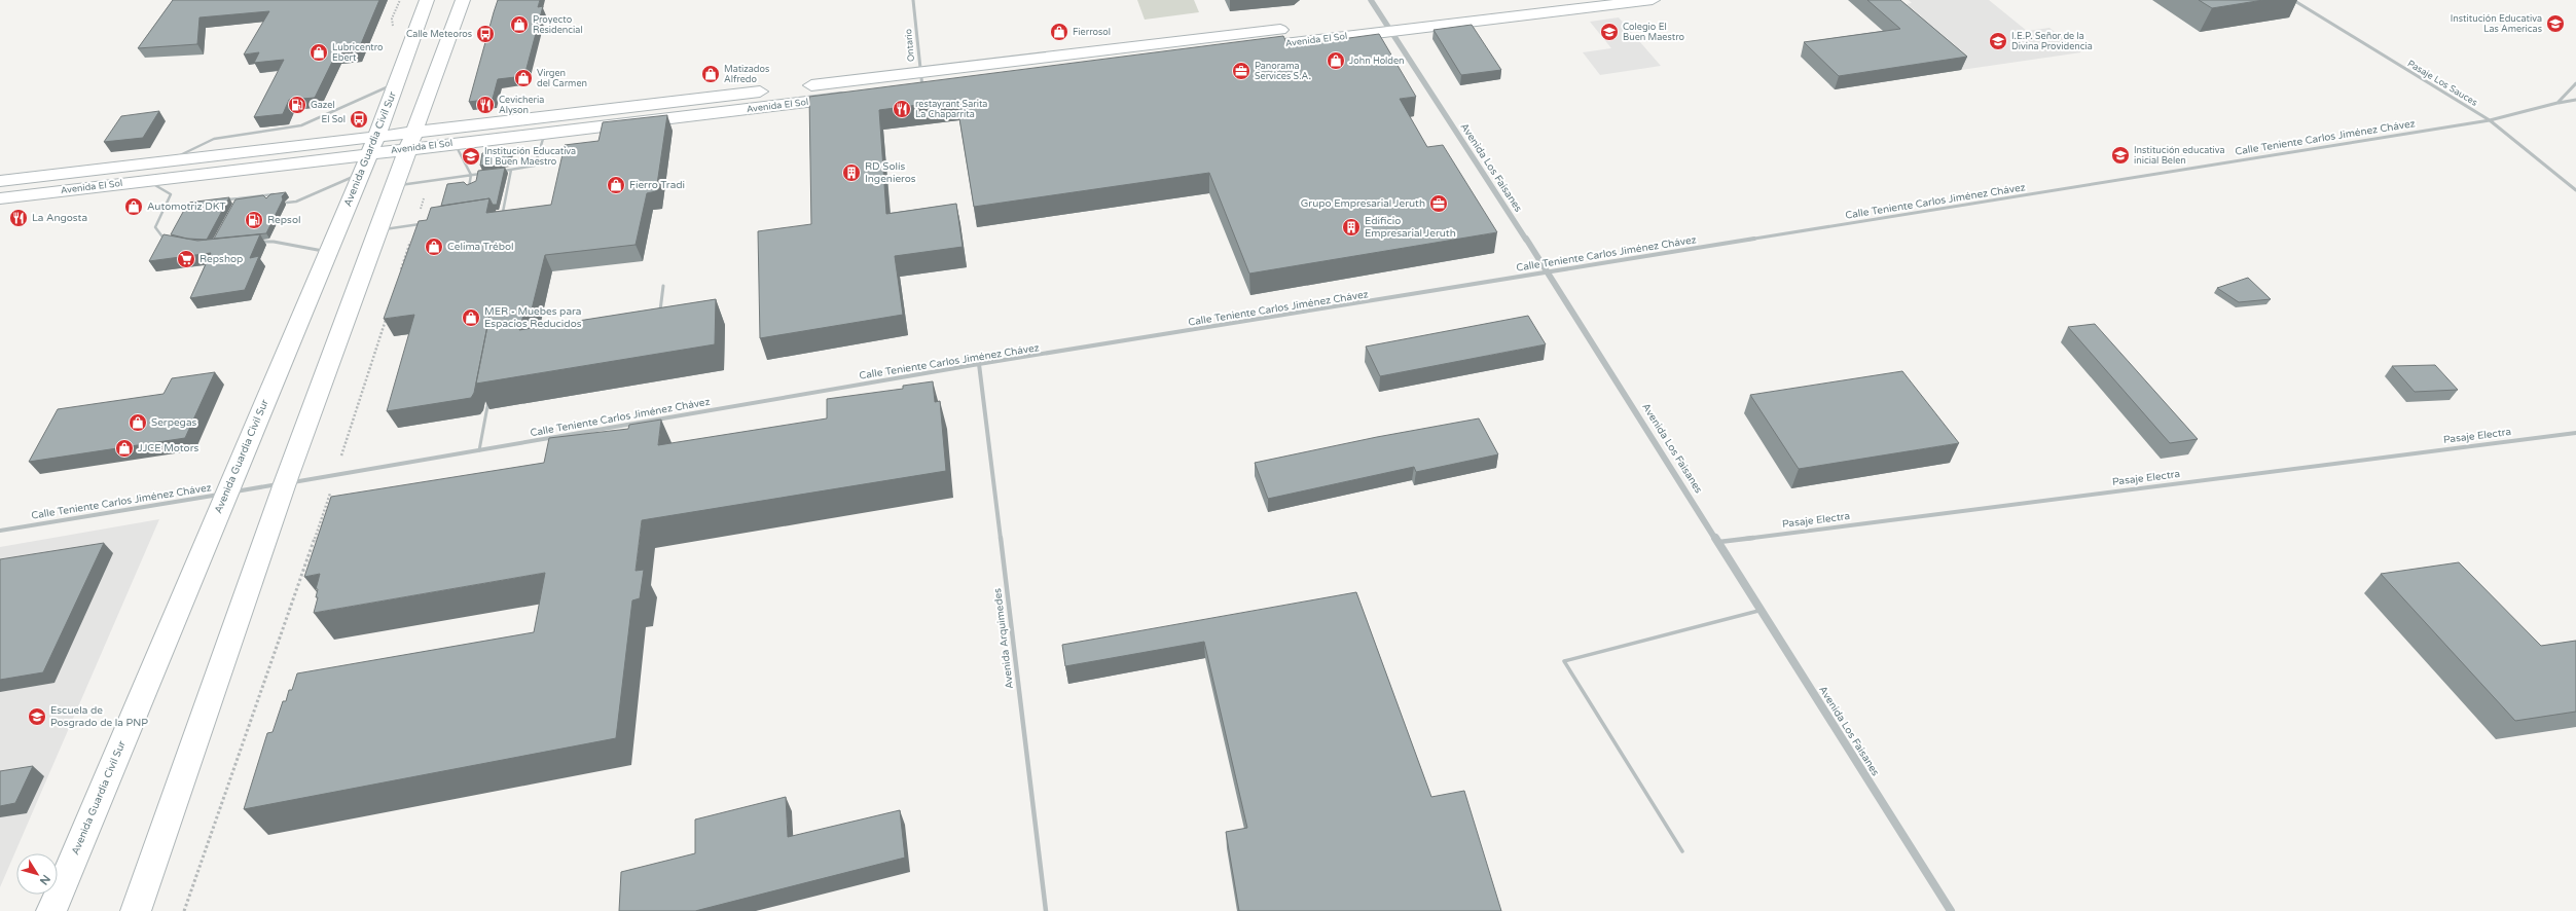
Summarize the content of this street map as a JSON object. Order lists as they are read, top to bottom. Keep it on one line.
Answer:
{"streets":{"main road":["Avenida El Sol","Avenida Guardia Civil Sur"],"street":["Ontario","Pasaje Los Sauces","Calle Teniente Carlos Jiménez Chávez","Avenida Los Faisanes","Pasaje Electra","Avenida Arquimedes"]},"crossings":[["Avenida El Sol","Ontario"],["Avenida El Sol","Avenida Guardia Civil Sur"],["Avenida El Sol","Avenida Los Faisanes"],["Pasaje Los Sauces","Calle Teniente Carlos Jiménez Chávez"],["Calle Teniente Carlos Jiménez Chávez","Avenida Guardia Civil Sur"],["Calle Teniente Carlos Jiménez Chávez","Avenida Los Faisanes"],["Calle Teniente Carlos Jiménez Chávez","Avenida Arquimedes"],["Avenida Los Faisanes","Pasaje Electra"]],"places":{"school or university":["Institución Educativa Las Americas","Colegio El Buen Maestro","I.E.P. Señor de la Divina Providencia","Institución educativa inicial Belen","Institución Educativa El Buen Maestro","Escuela de Posgrado de la PNP"],"shop":["Proyecto Residencial","Fierrosol","Lubricentro Ebert","John Holden","Matizados Alfredo","Virgen del Carmen","Fierro Tradi","Automotriz DKT","Celima Trébol","MER - Muebes para Espacios Reducidos","Serpegas","JJCE Motors"],"bus stop":["Calle Meteoros","El Sol"],"office":["Panorama Services S.A.","Grupo Empresarial Jeruth"],"fuel station":["Gazel","Repsol"],"restaurant":["Cevicheria Alyson","restayrant Sarita La Chaparrita","La Angosta"],"building":["RD Solís Ingenieros","Edificio Empresarial Jeruth"],"supermarket":["Repshop"]},"north":"bottom right"}
